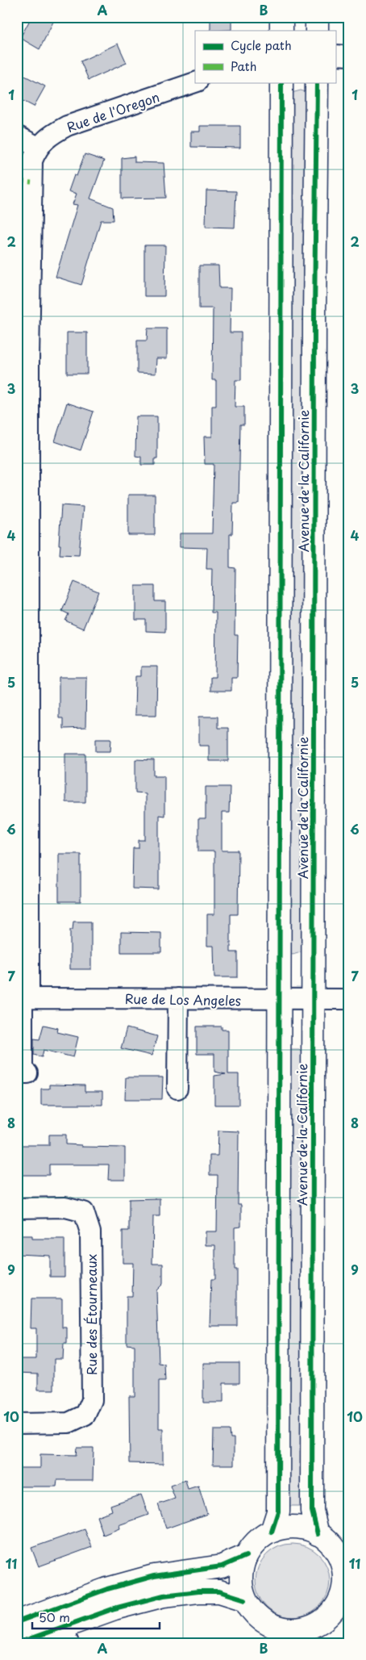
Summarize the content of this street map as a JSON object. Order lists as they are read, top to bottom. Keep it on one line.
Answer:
{"streets":{"street":["Rue de l'Oregon","Avenue de la Californie","Rue de Los Angeles","Rue des Étourneaux"]},"crossings":[["Avenue de la Californie","Rue de Los Angeles"]],"legend":["Cycle path","Path"],"scale_bar":"50 m","grid":{"columns":["A","B"],"rows":["1","2","3","4","5","6","7","8","9","10","11"]}}
